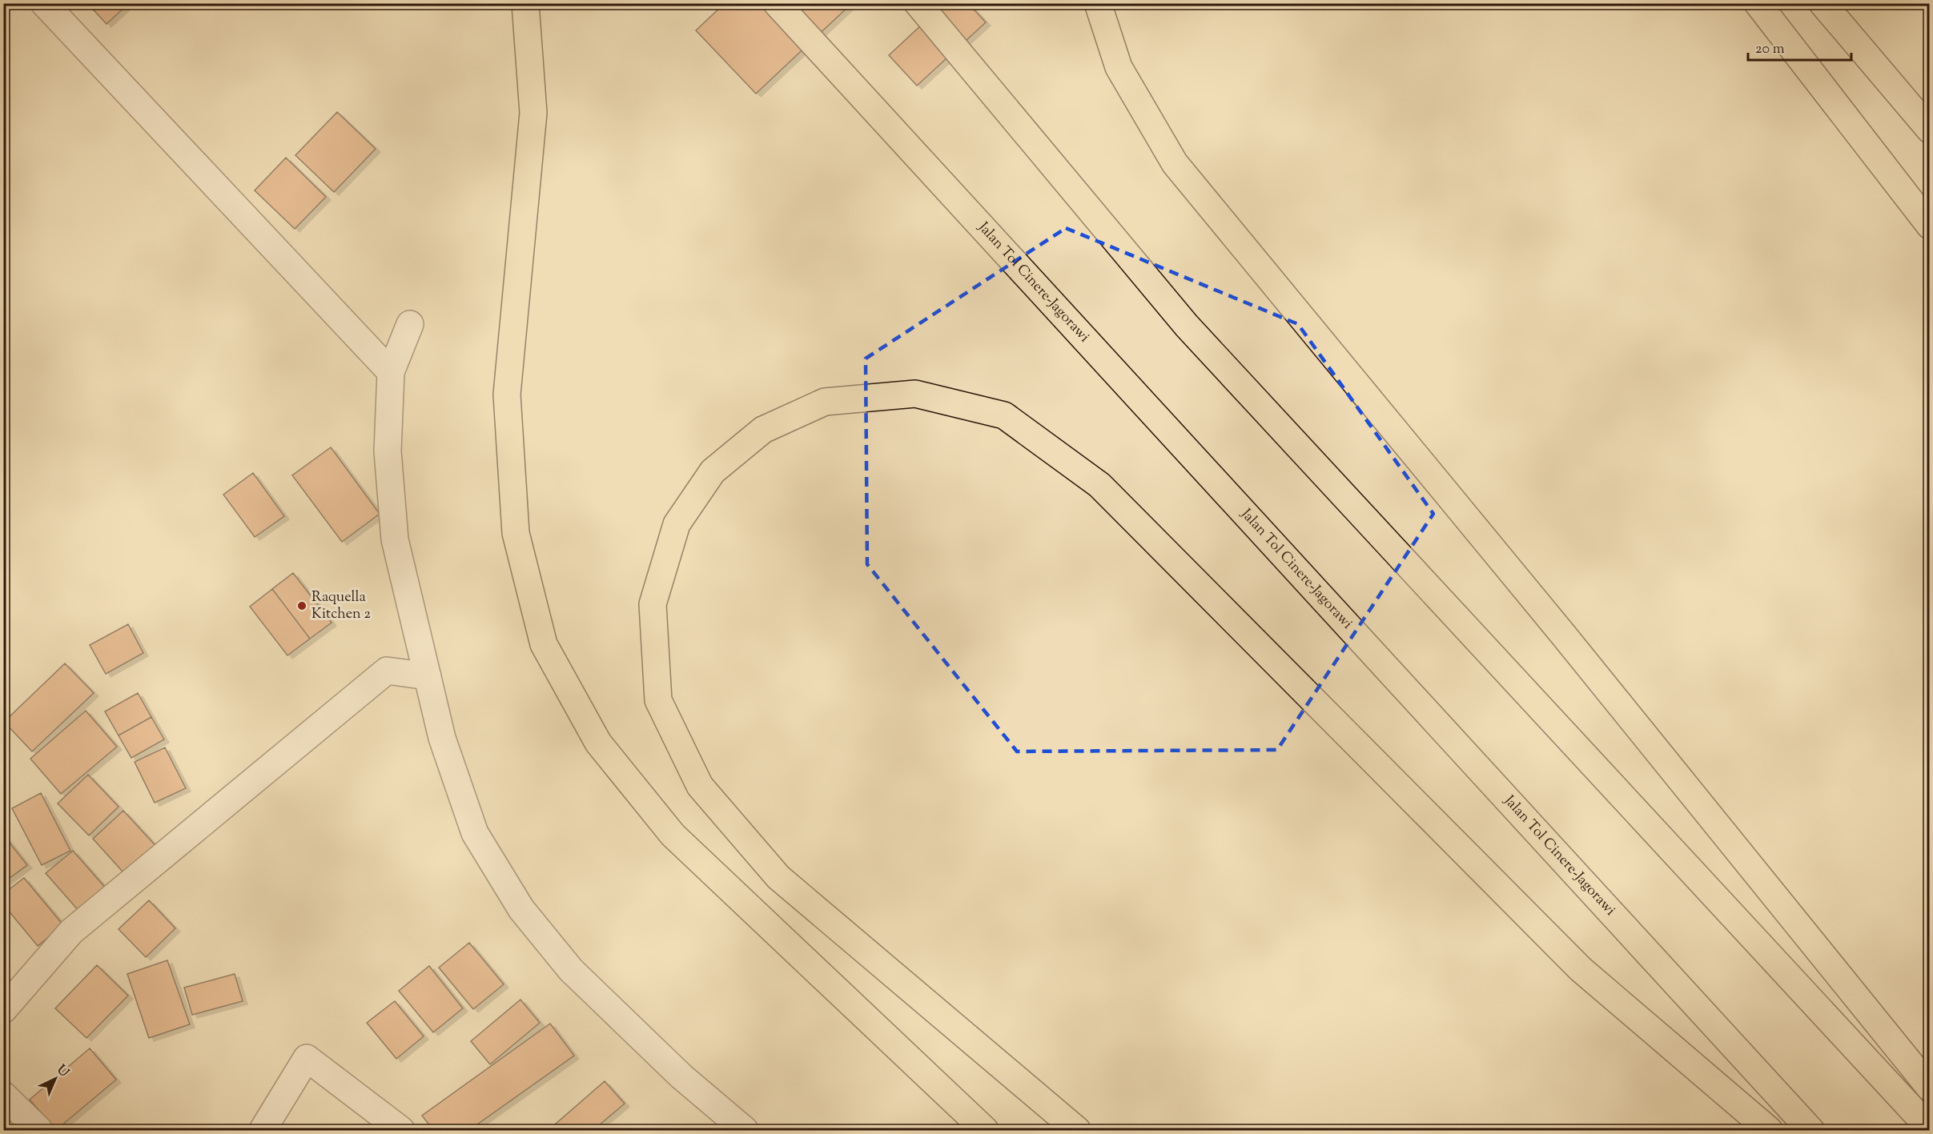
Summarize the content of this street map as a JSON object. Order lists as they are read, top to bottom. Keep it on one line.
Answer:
{"streets":{"highway":["Jalan Tol Cinere-Jagorawi"]},"places":["Raquella Kitchen 2"],"scale_bar":"20 m","north":"top right"}
